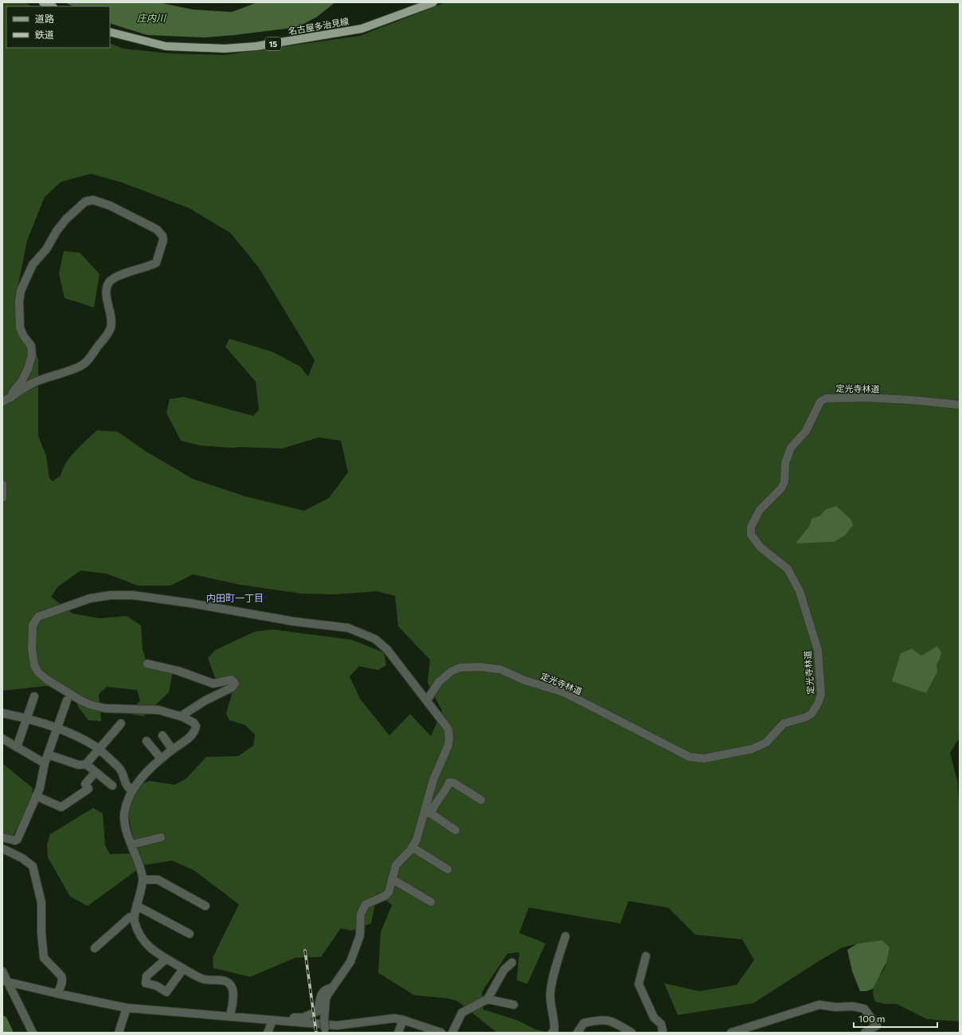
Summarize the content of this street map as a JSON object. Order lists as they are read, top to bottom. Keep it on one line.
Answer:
{"streets":{"main road":["名古屋多治見線","15"],"street":["定光寺林道"]},"districts":["内田町一丁目"],"water":["庄内川"],"legend":["道路","鉄道"],"scale_bar":"100 m"}
